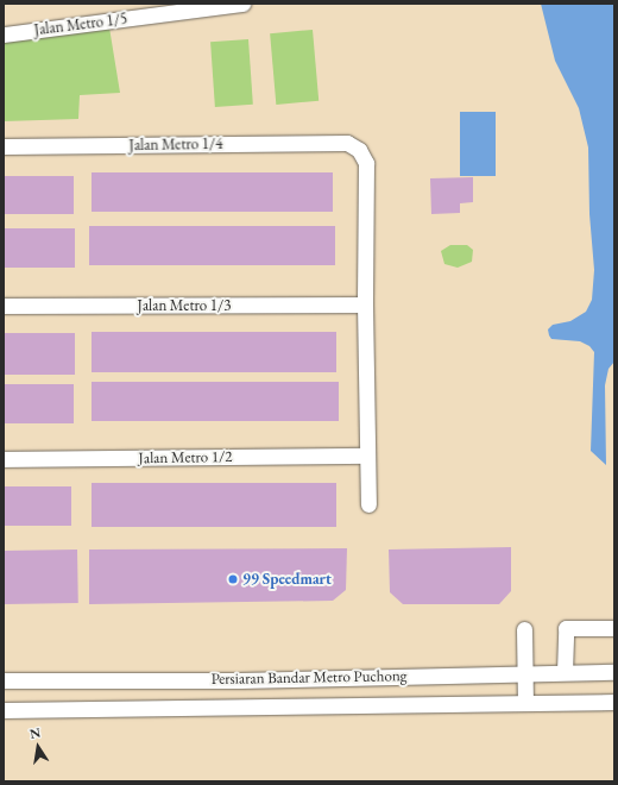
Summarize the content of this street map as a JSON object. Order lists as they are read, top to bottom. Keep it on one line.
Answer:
{"streets":{"street":["Jalan Metro 1/5","Jalan Metro 1/4","Jalan Metro 1/3","Jalan Metro 1/2","Persiaran Bandar Metro Puchong"]},"crossings":[["Jalan Metro 1/4","Jalan Metro 1/3"]],"places":["99 Speedmart"],"north":"top"}
